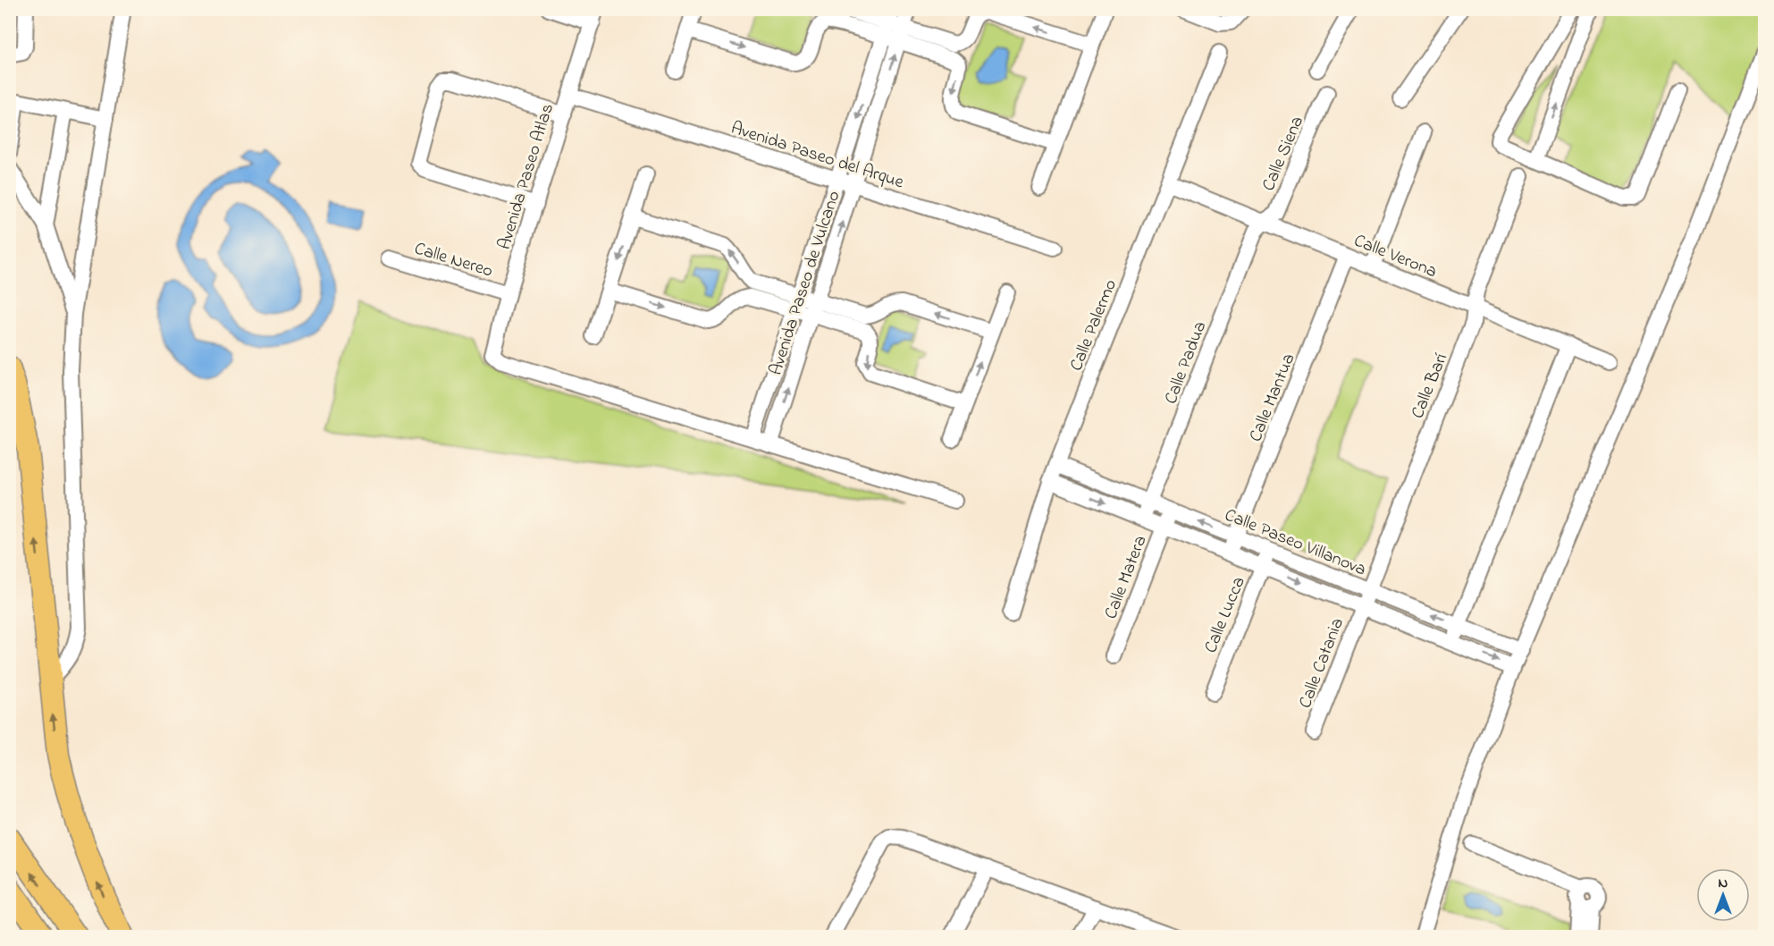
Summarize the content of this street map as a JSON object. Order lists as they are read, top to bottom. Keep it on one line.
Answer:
{"streets":{"street":["Calle Siena","Avenida Paseo del Arque","Avenida Paseo Atlas","Calle Verona","Calle Nereo","Avenida Paseo de Vulcano","Calle Palermo","Calle Padua","Calle Barí","Calle Mantua","Calle Paseo Villanova","Calle Matera","Calle Lucca","Calle Catania"]},"crossings":[["Calle Siena","Calle Verona"],["Calle Siena","Calle Padua"],["Avenida Paseo del Arque","Avenida Paseo Atlas"],["Avenida Paseo del Arque","Avenida Paseo de Vulcano"],["Avenida Paseo Atlas","Calle Nereo"],["Avenida Paseo Atlas","Avenida Paseo de Vulcano"],["Calle Verona","Calle Palermo"],["Calle Verona","Calle Padua"],["Calle Verona","Calle Barí"],["Calle Verona","Calle Mantua"],["Calle Palermo","Calle Paseo Villanova"],["Calle Padua","Calle Paseo Villanova"],["Calle Barí","Calle Paseo Villanova"],["Calle Barí","Calle Catania"],["Calle Mantua","Calle Paseo Villanova"],["Calle Paseo Villanova","Calle Matera"],["Calle Paseo Villanova","Calle Lucca"],["Calle Paseo Villanova","Calle Catania"]],"north":"top"}
